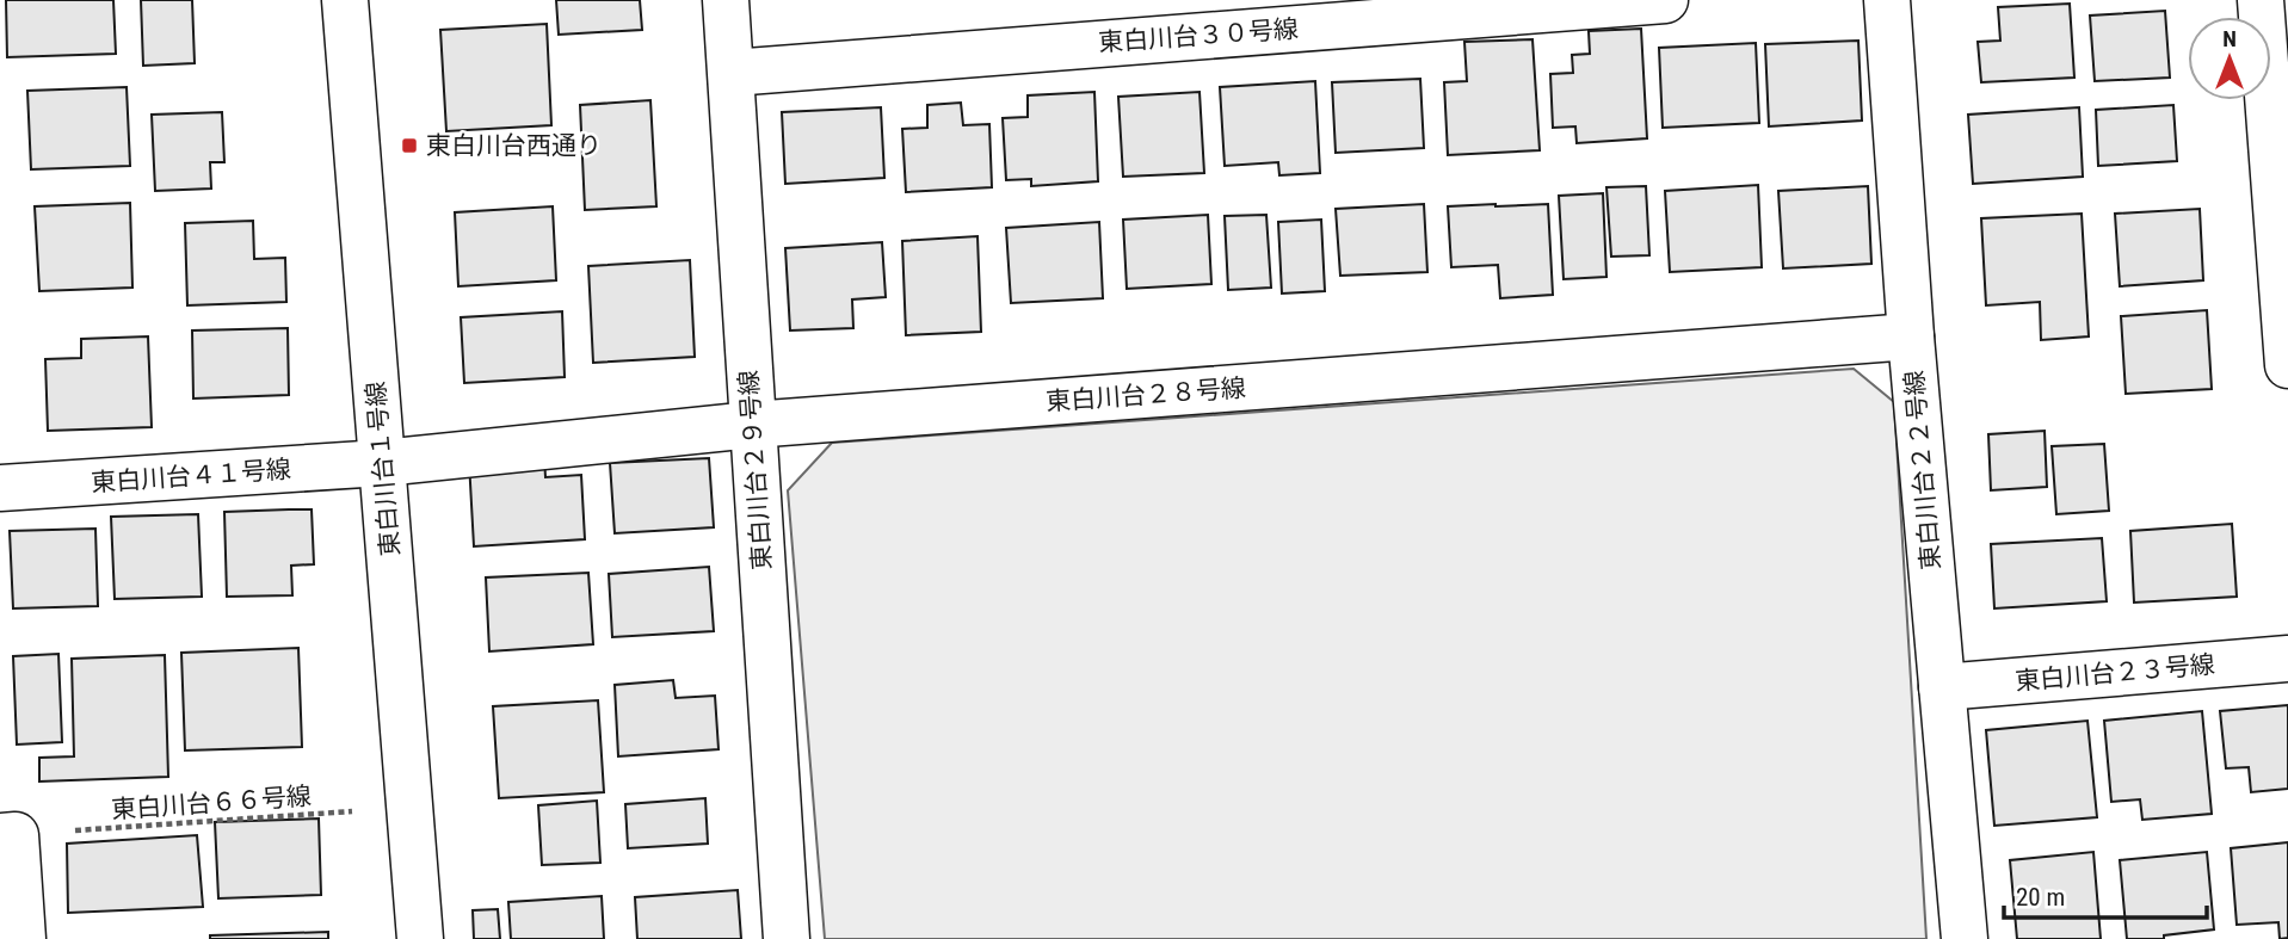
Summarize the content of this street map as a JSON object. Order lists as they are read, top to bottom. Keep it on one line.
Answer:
{"streets":{"street":["東白川台３０号線","東白川台２８号線","東白川台１号線","東白川台２９号線","東白川台２２号線","東白川台４１号線","東白川台２３号線"],"path":["東白川台６６号線"]},"crossings":[["東白川台３０号線","東白川台２９号線"],["東白川台２８号線","東白川台１号線"],["東白川台２８号線","東白川台２９号線"],["東白川台２８号線","東白川台２２号線"],["東白川台２８号線","東白川台４１号線"],["東白川台１号線","東白川台４１号線"],["東白川台１号線","東白川台６６号線"],["東白川台２２号線","東白川台２３号線"]],"places":{"transit":["東白川台西通り"]},"scale_bar":"20 m","north":"top"}
